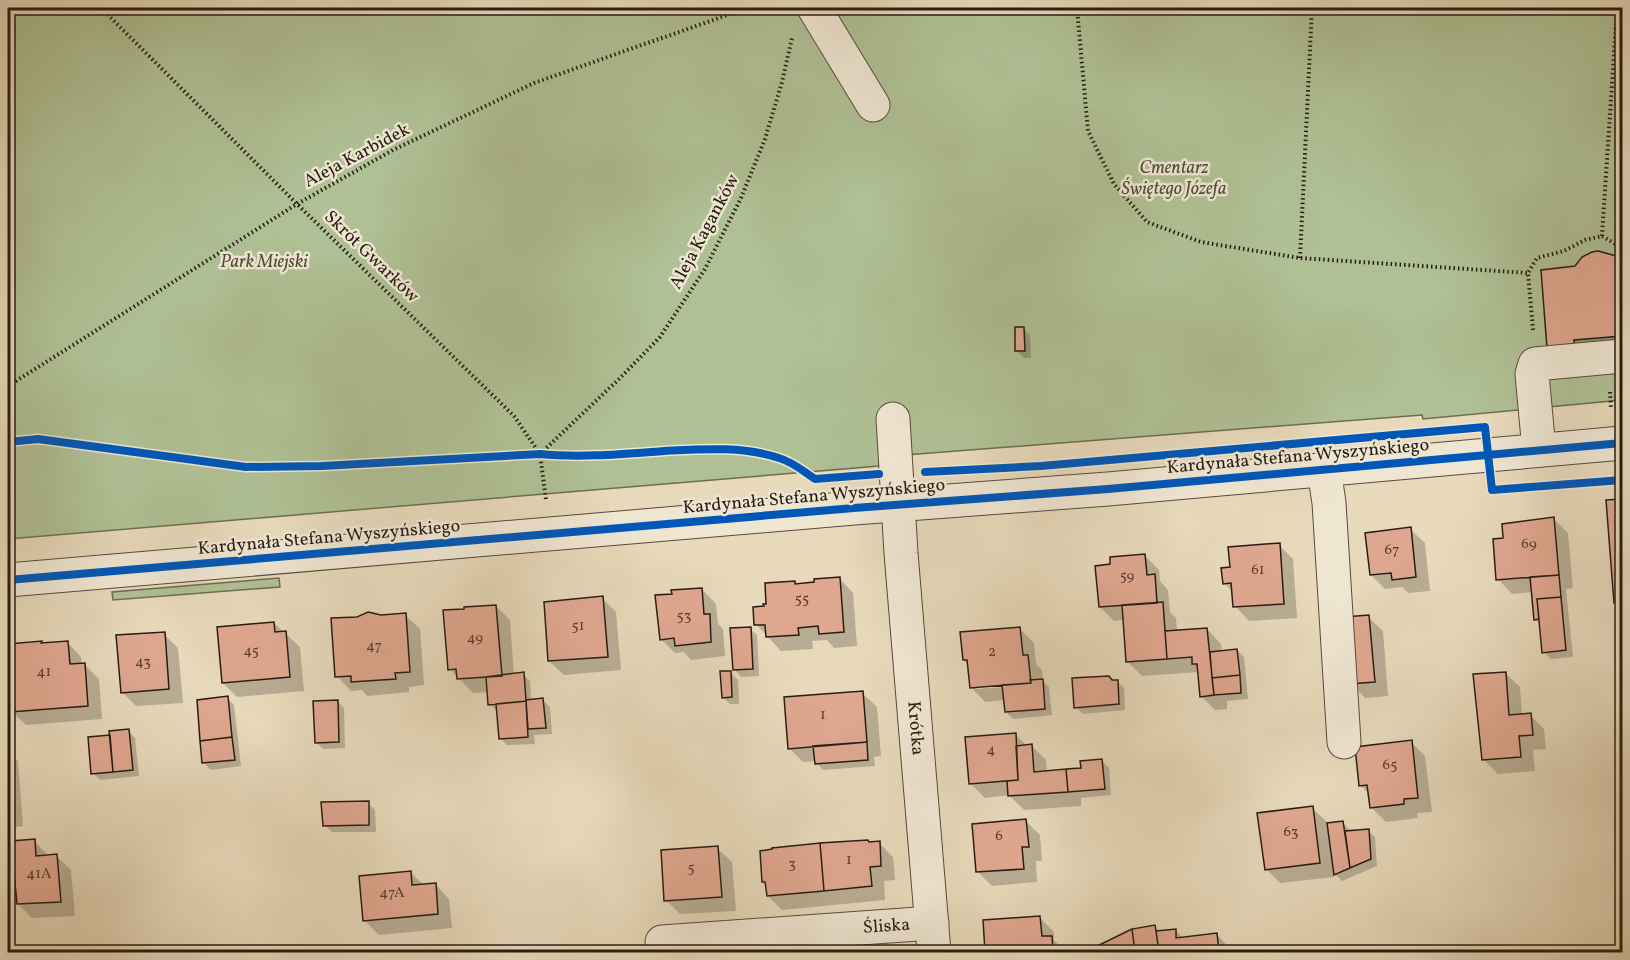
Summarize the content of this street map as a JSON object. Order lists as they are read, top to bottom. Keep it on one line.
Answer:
{"streets":{"street":["Kardynała Stefana Wyszyńskiego","Krótka","Śliska"],"path":["Aleja Karbidek","Aleja Kaganków","Skrót Gwarków"]},"crossings":[["Aleja Karbidek","Skrót Gwarków"],["Aleja Kaganków","Skrót Gwarków"],["Kardynała Stefana Wyszyńskiego","Krótka"],["Krótka","Śliska"]],"parks":["Cmentarz Świętego Józefa","Park Miejski"],"house_numbers":["69","67","61","59","55","53","51","49","47","45","2","43","41","1","4","65","63","6","1","3","5","41A","47A"]}
